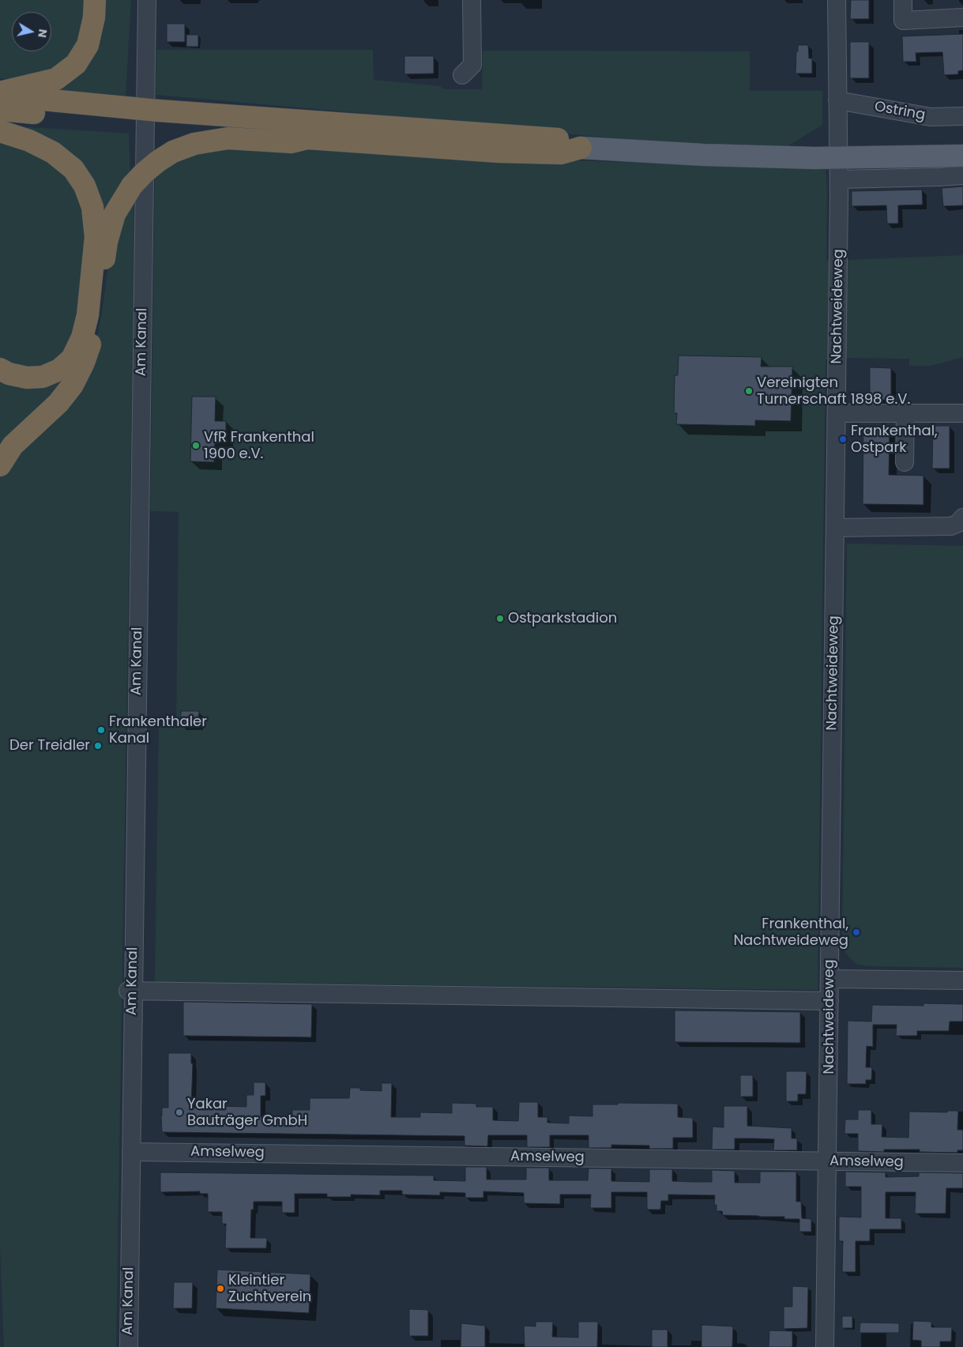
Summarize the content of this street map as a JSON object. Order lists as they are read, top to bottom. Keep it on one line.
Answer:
{"streets":{"street":["Ostring","Nachtweideweg","Am Kanal","Amselweg"]},"crossings":[["Ostring","Nachtweideweg"],["Nachtweideweg","Amselweg"],["Am Kanal","Amselweg"]],"places":["Vereinigten Turnerschaft 1898 e.V.","Frankenthal, Ostpark","VfR Frankenthal 1900 e.V.","Ostparkstadion","Frankenthaler Kanal","Der Treidler","Frankenthal, Nachtweideweg","Yakar Bauträger GmbH","Kleintier Zuchtverein"],"north":"right"}
